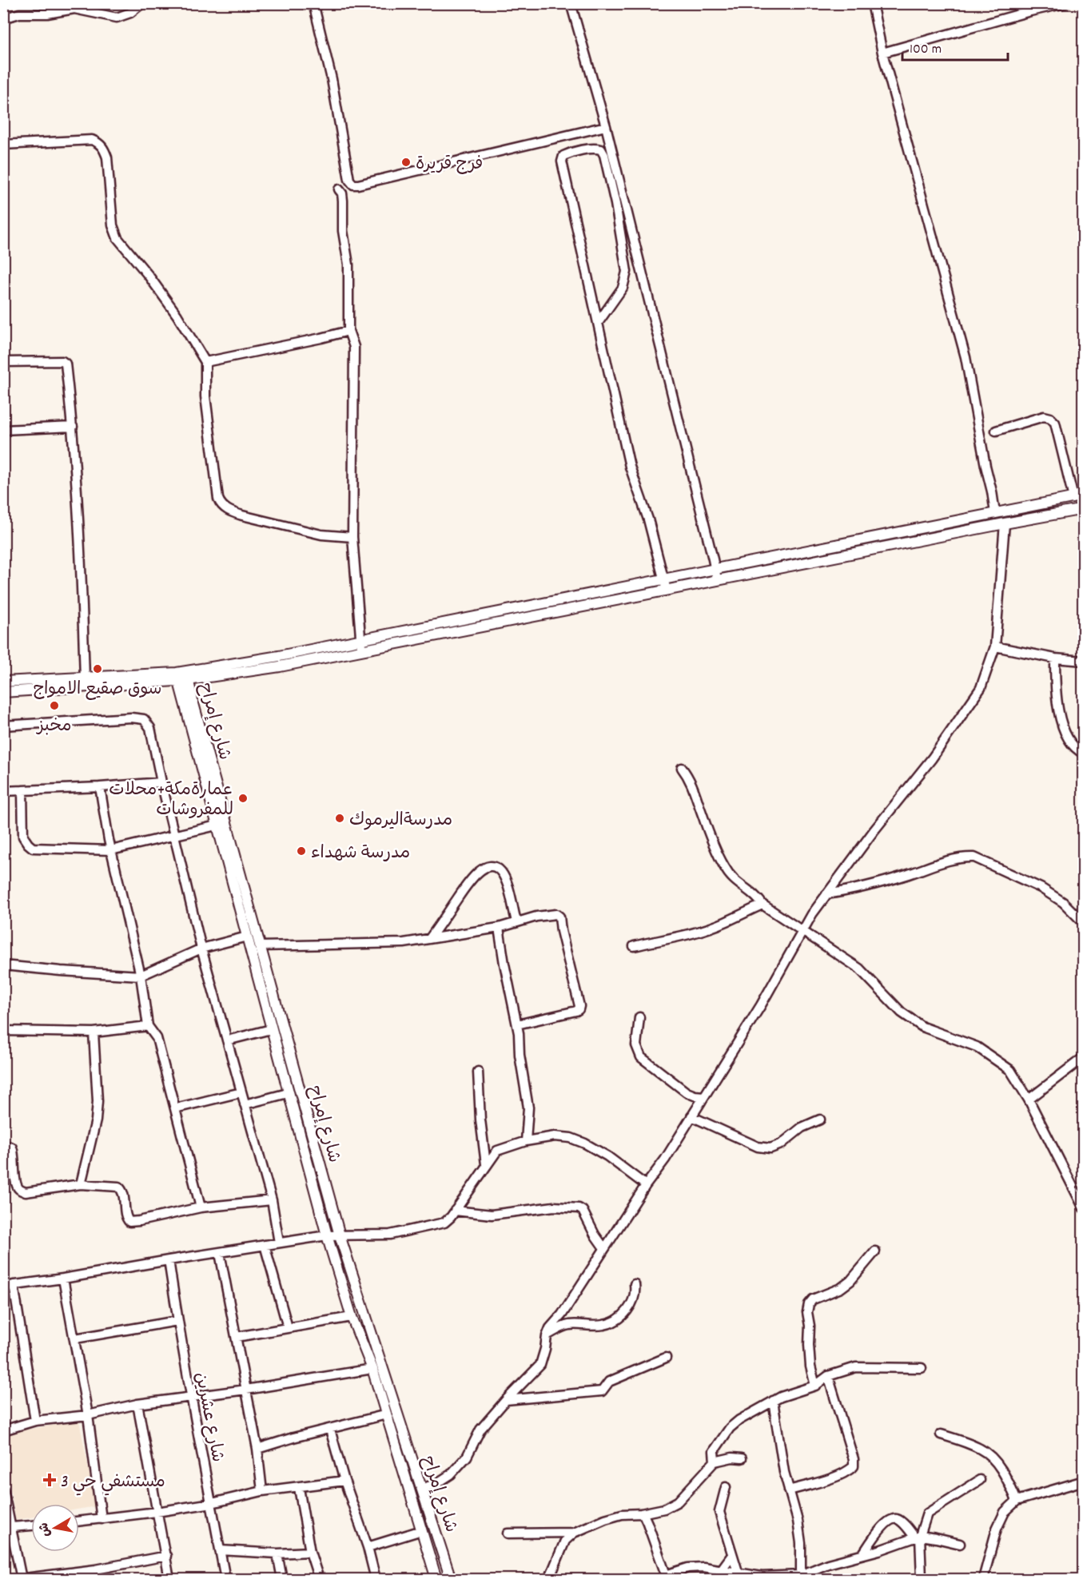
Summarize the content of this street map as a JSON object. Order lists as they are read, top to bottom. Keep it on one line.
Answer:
{"streets":{"main road":["شارع إمراح"],"street":["شارع عشرين"]},"places":{"other":["فرج قريرة","سوق صقيع الامواج","مخبز","عمارةمكة+محلات للمفروشات","مدرسةاليرموك","مدرسة شهداء"],"health":["مستشفي حي 3"]},"scale_bar":"100 m","north":"left"}
